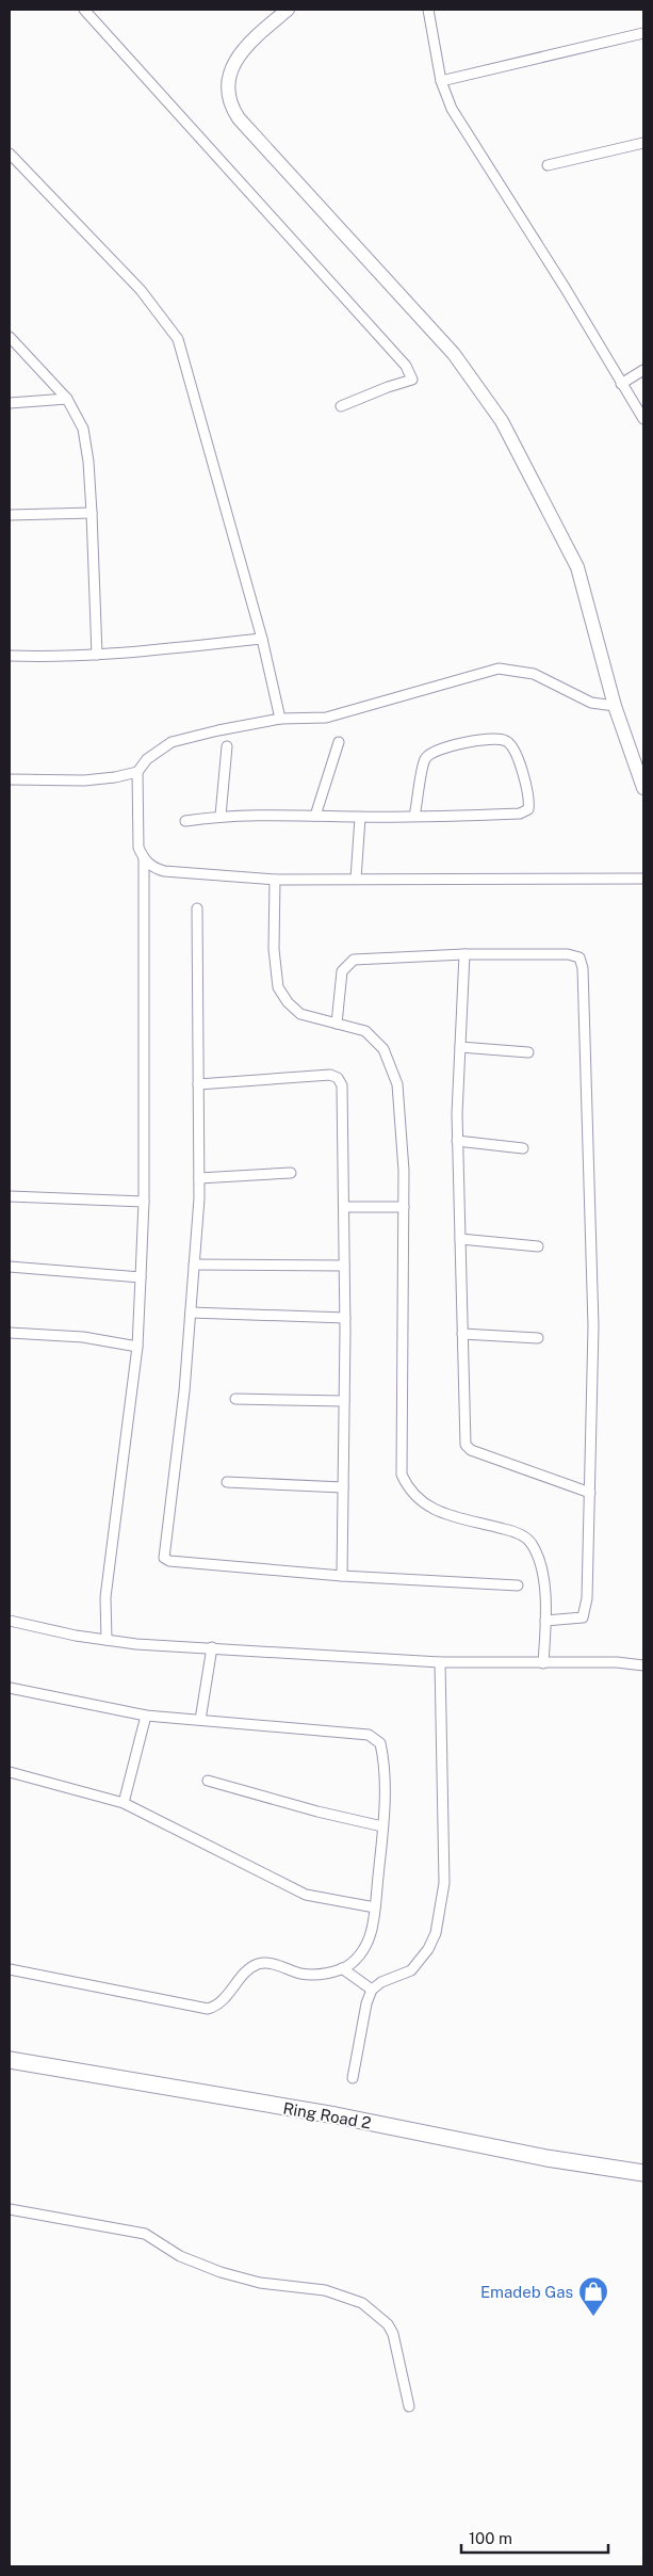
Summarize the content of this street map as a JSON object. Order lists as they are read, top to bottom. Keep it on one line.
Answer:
{"streets":{"main road":["Ring Road 2"]},"places":{"shop":["Emadeb Gas"]},"scale_bar":"100 m"}
